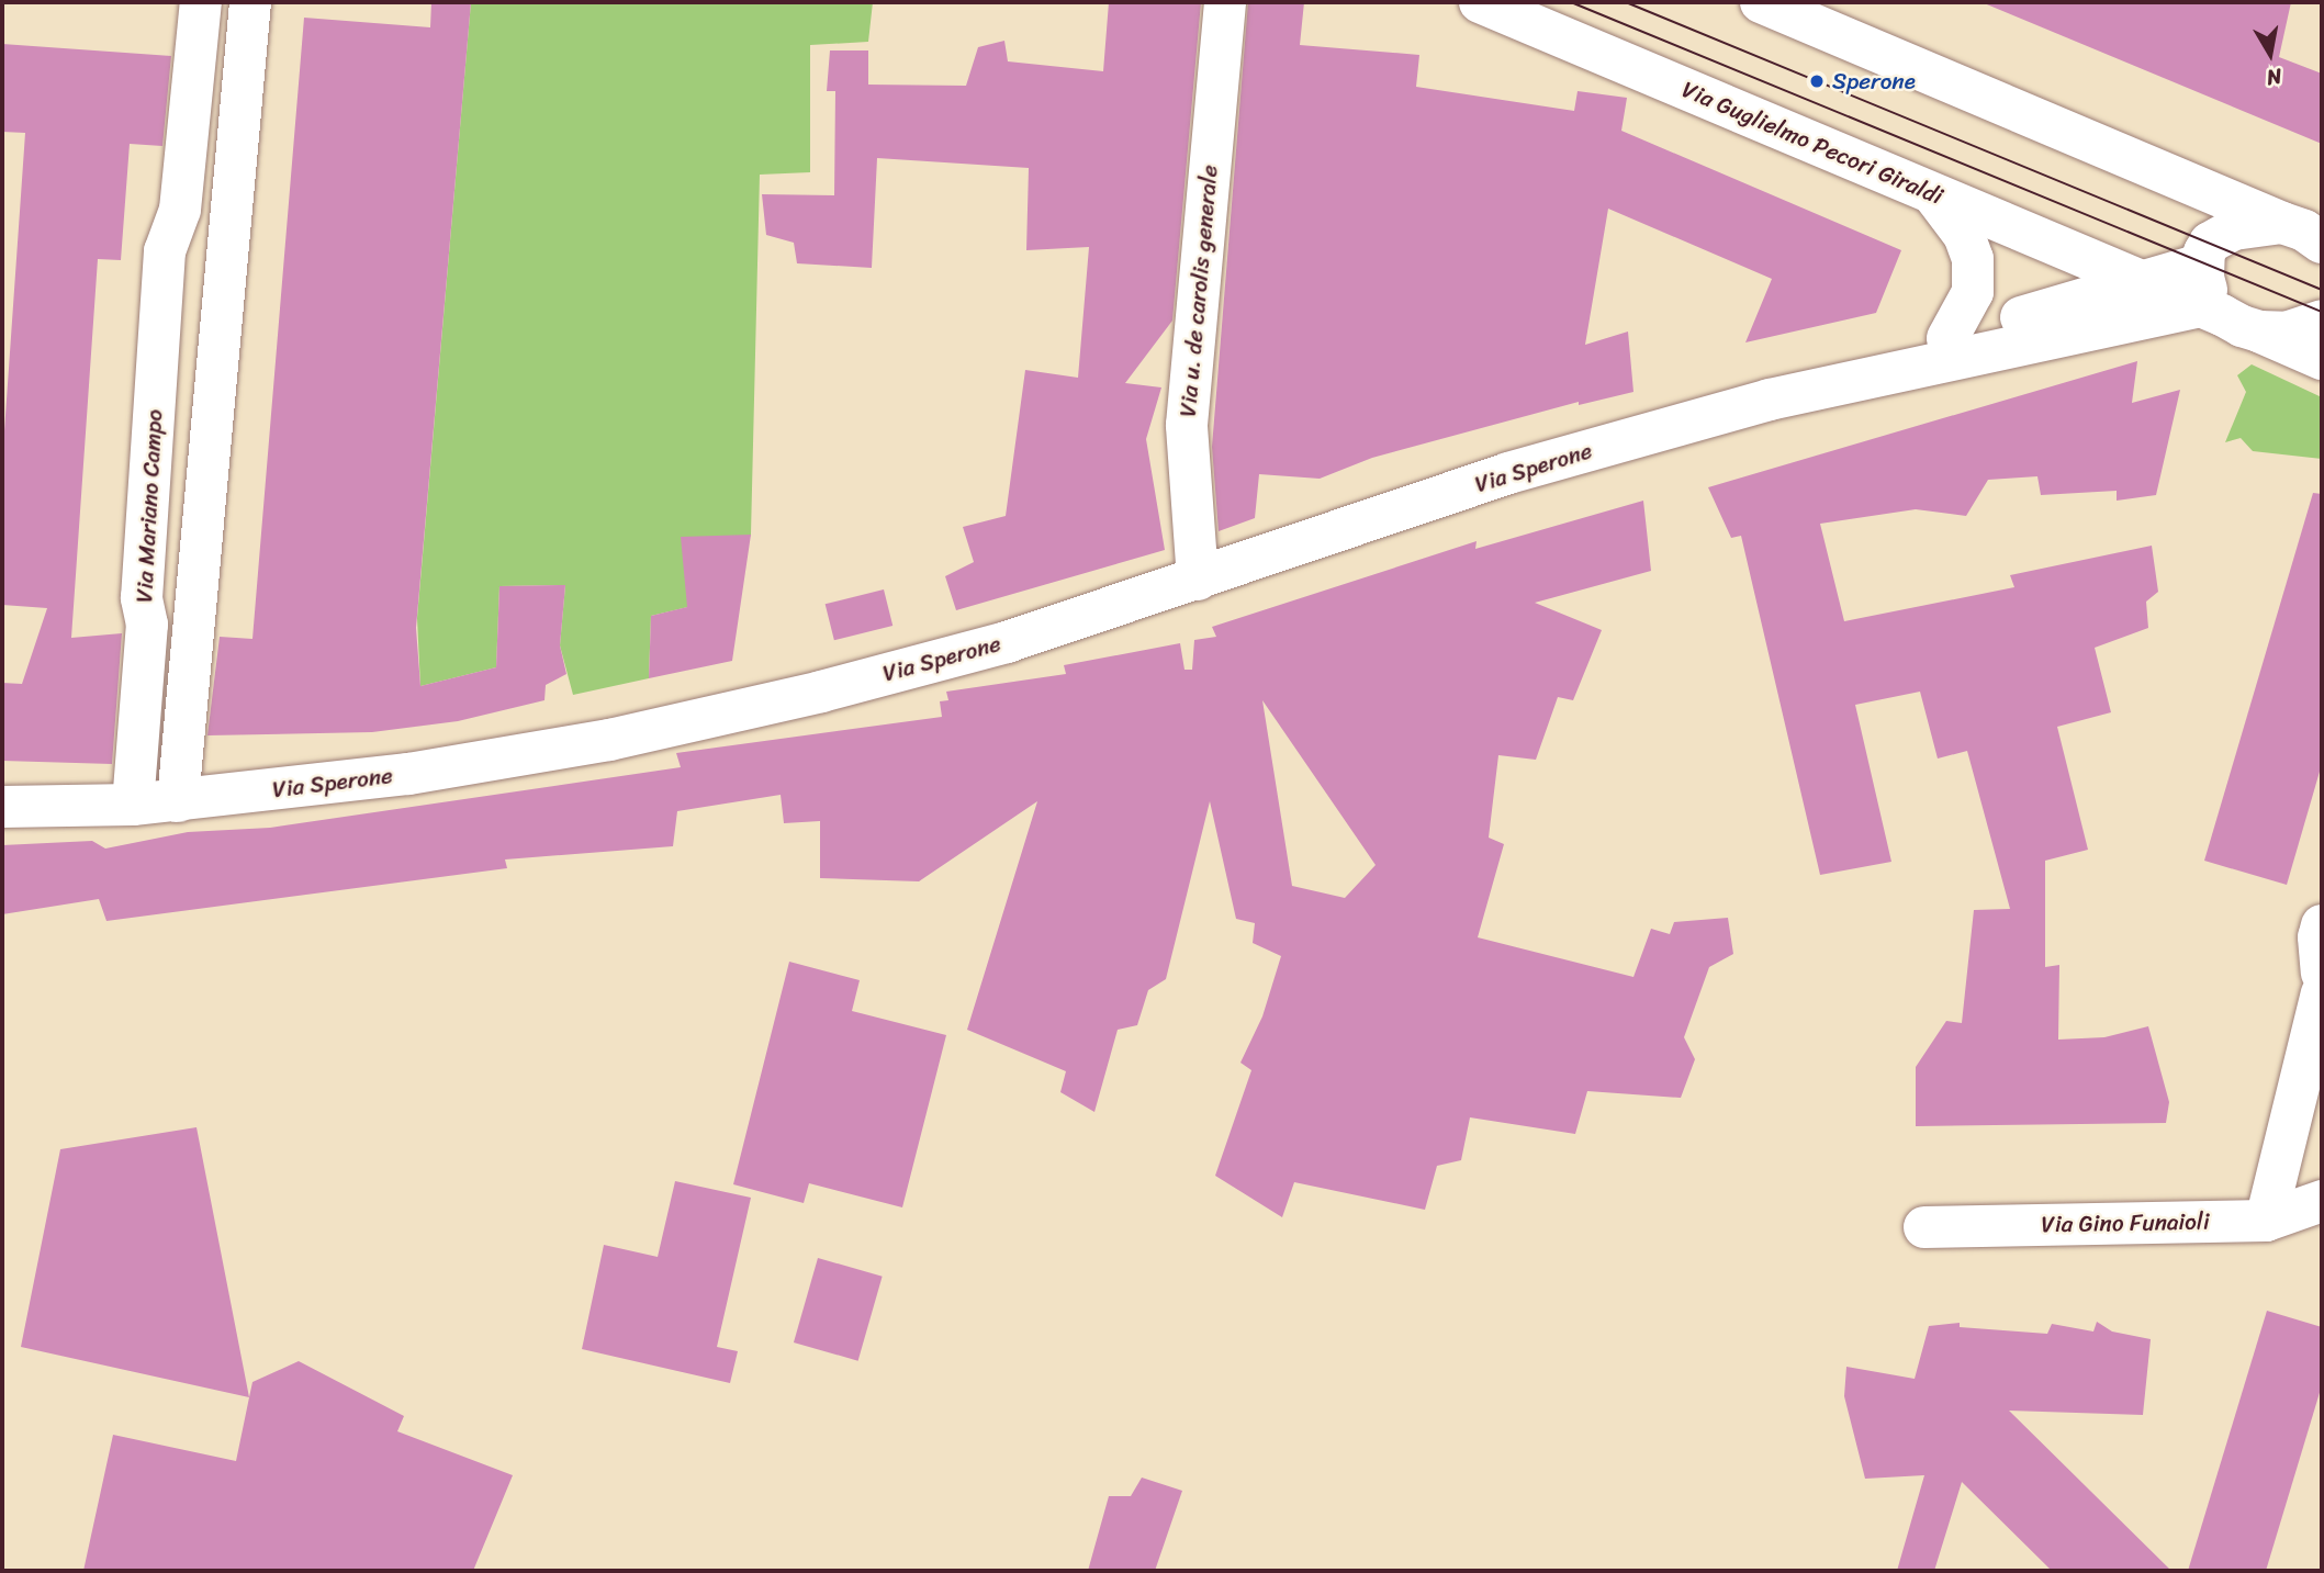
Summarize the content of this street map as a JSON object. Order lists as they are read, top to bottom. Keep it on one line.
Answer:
{"streets":{"street":["Via Guglielmo Pecori Giraldi","Via u. de carolis generale","Via Sperone","Via Mariano Campo","Via Gino Funaioli"]},"crossings":[["Via u. de carolis generale","Via Sperone"],["Via Sperone","Via Mariano Campo"]],"places":["Sperone"],"north":"bottom"}
